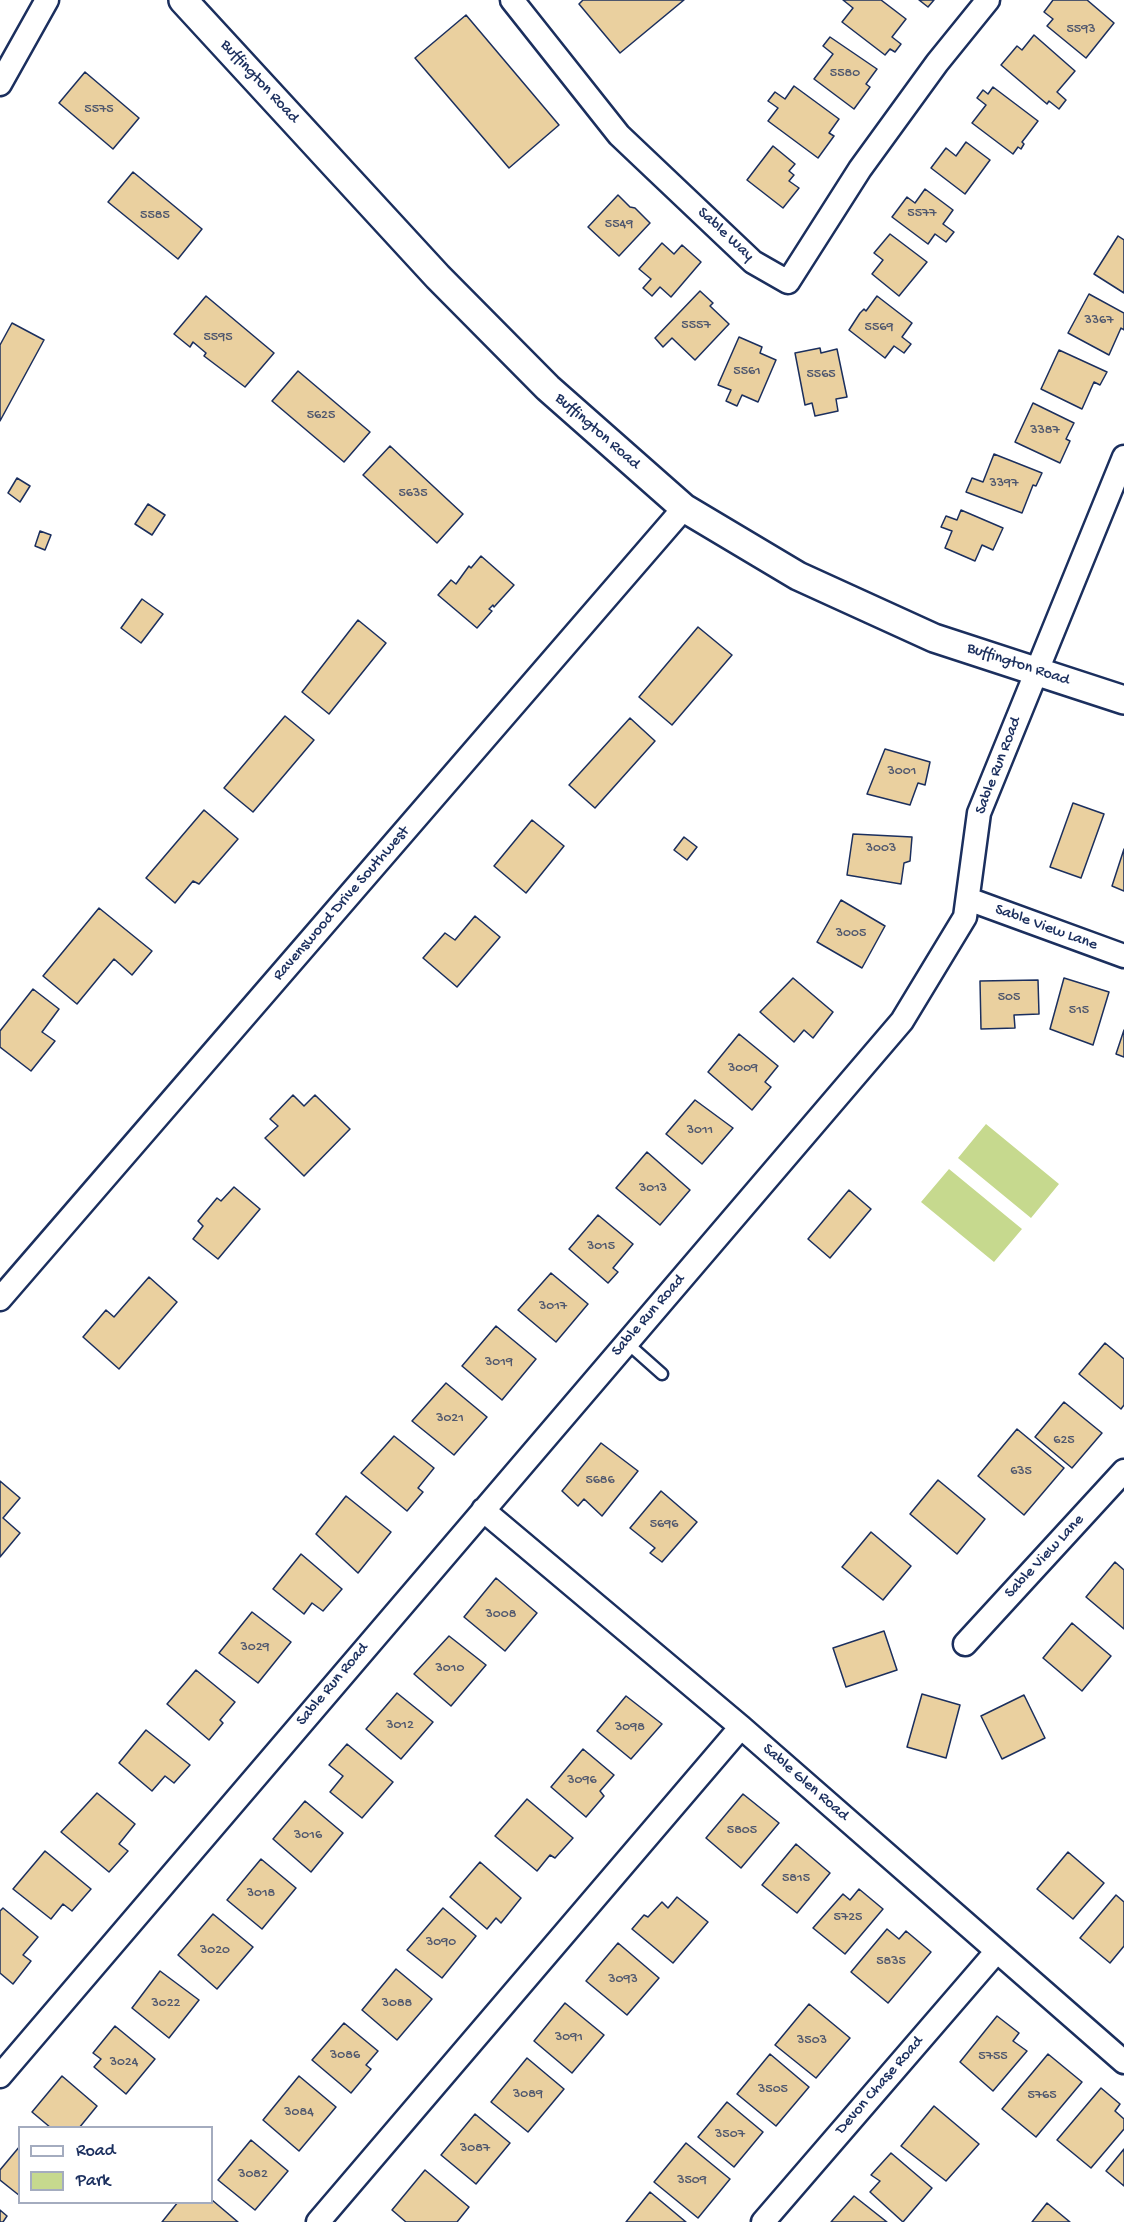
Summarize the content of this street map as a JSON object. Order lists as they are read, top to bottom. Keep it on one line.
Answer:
{"streets":{"street":["Buffington Road","Sable Way","Sable Run Road","Ravenswood Drive Southwest","Sable View Lane","Sable Glen Road","Devon Chase Road"]},"crossings":[["Buffington Road","Sable Run Road"],["Buffington Road","Ravenswood Drive Southwest"],["Sable Run Road","Sable View Lane"],["Sable Run Road","Sable Glen Road"],["Sable Glen Road","Devon Chase Road"]],"house_numbers":["5593","5580","5575","5577","5585","5549","3367","5557","5569","5595","5561","5565","5625","3387","3397","5635","3001","3003","3005","505","515","3009","3011","3013","3015","3017","3019","3021","625","635","5686","5696","3008","3029","3010","3012","3098","3096","5805","3016","5815","3018","5725","3090","3020","5835","3093","3022","3088","3091","3503","3086","5755","3024","3505","3089","5765","3084","3507","3087","3082","3509"],"legend":["Road","Park"]}
